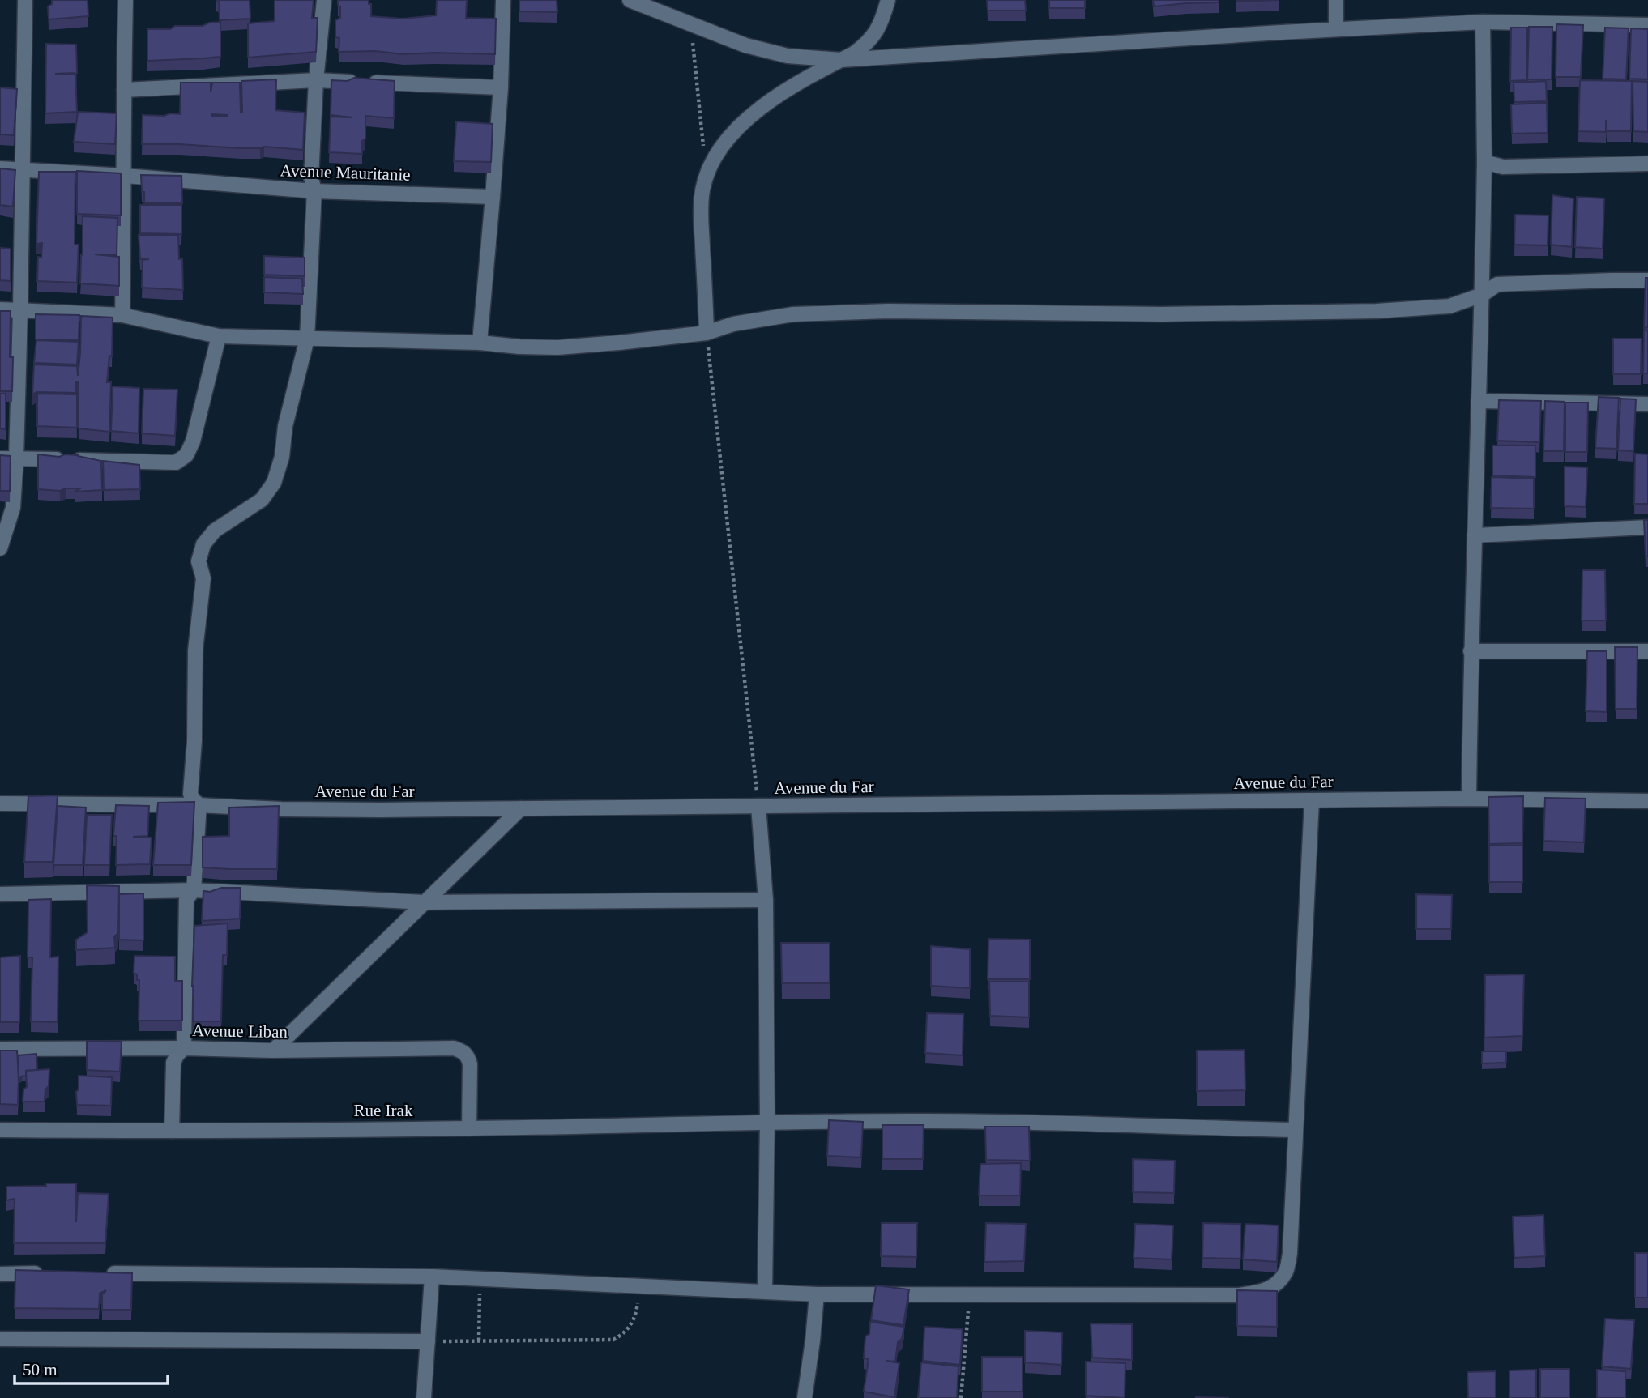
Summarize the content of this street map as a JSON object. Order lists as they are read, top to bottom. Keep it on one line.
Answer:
{"streets":{"street":["Avenue Mauritanie","Avenue du Far","Avenue Liban","Rue Irak"]},"crossings":[["Avenue Liban","Rue Irak"]],"scale_bar":"50 m"}
